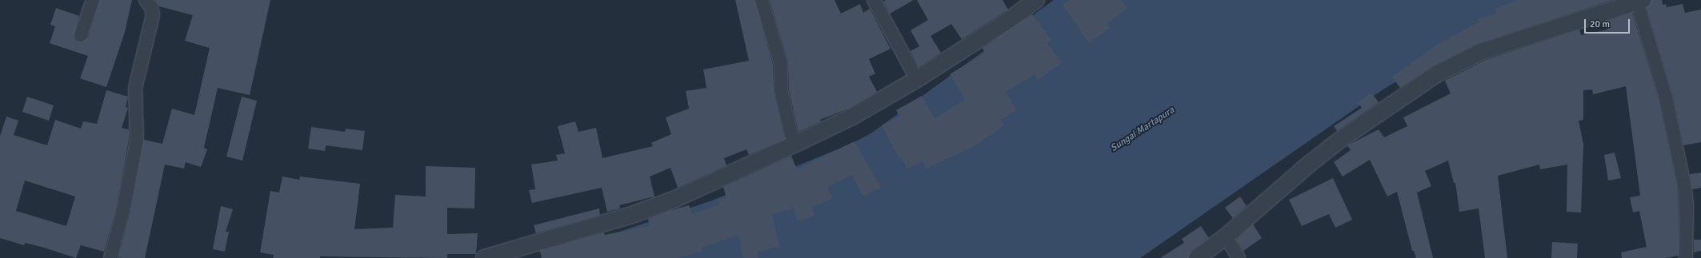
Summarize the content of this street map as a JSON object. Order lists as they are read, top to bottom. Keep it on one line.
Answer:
{"water":["Sungai Martapura"],"scale_bar":"20 m"}
